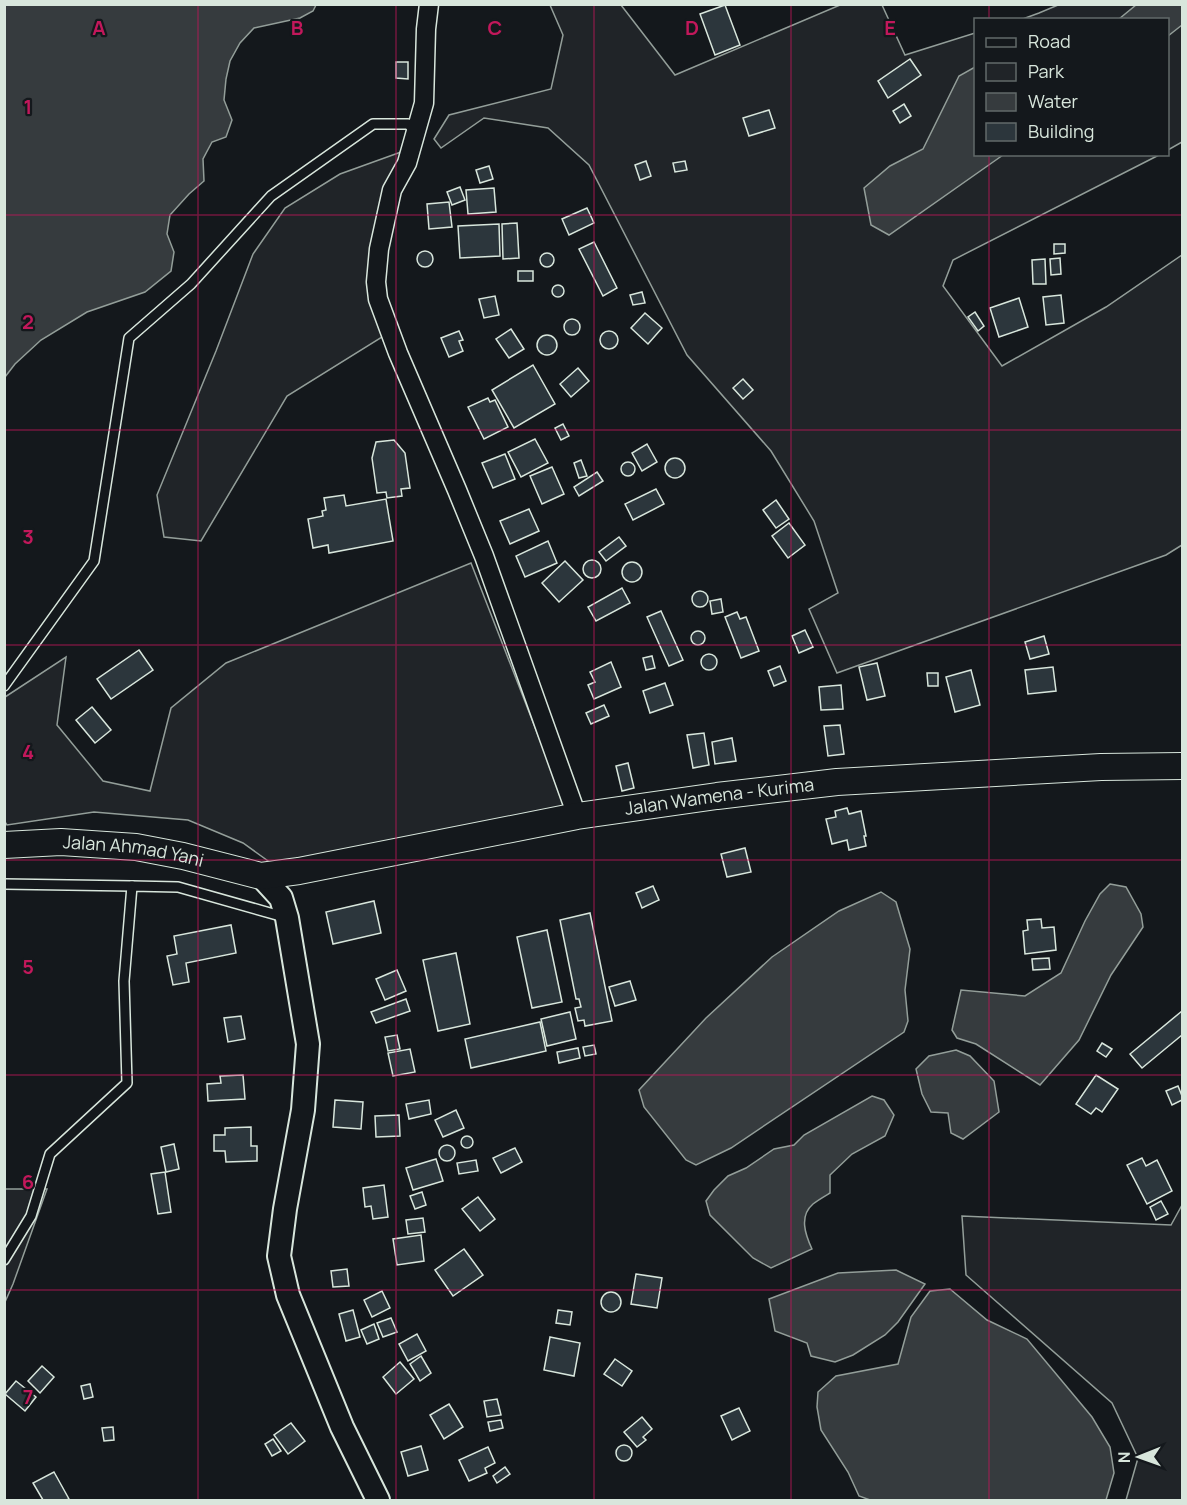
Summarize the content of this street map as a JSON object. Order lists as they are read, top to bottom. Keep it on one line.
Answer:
{"streets":{"main road":["Jalan Wamena - Kurima","Jalan Ahmad Yani"]},"crossings":[["Jalan Wamena - Kurima","Jalan Ahmad Yani"]],"legend":["Road","Park","Water","Building"],"north":"left","grid":{"columns":["A","B","C","D","E"],"rows":["1","2","3","4","5","6","7"]}}
